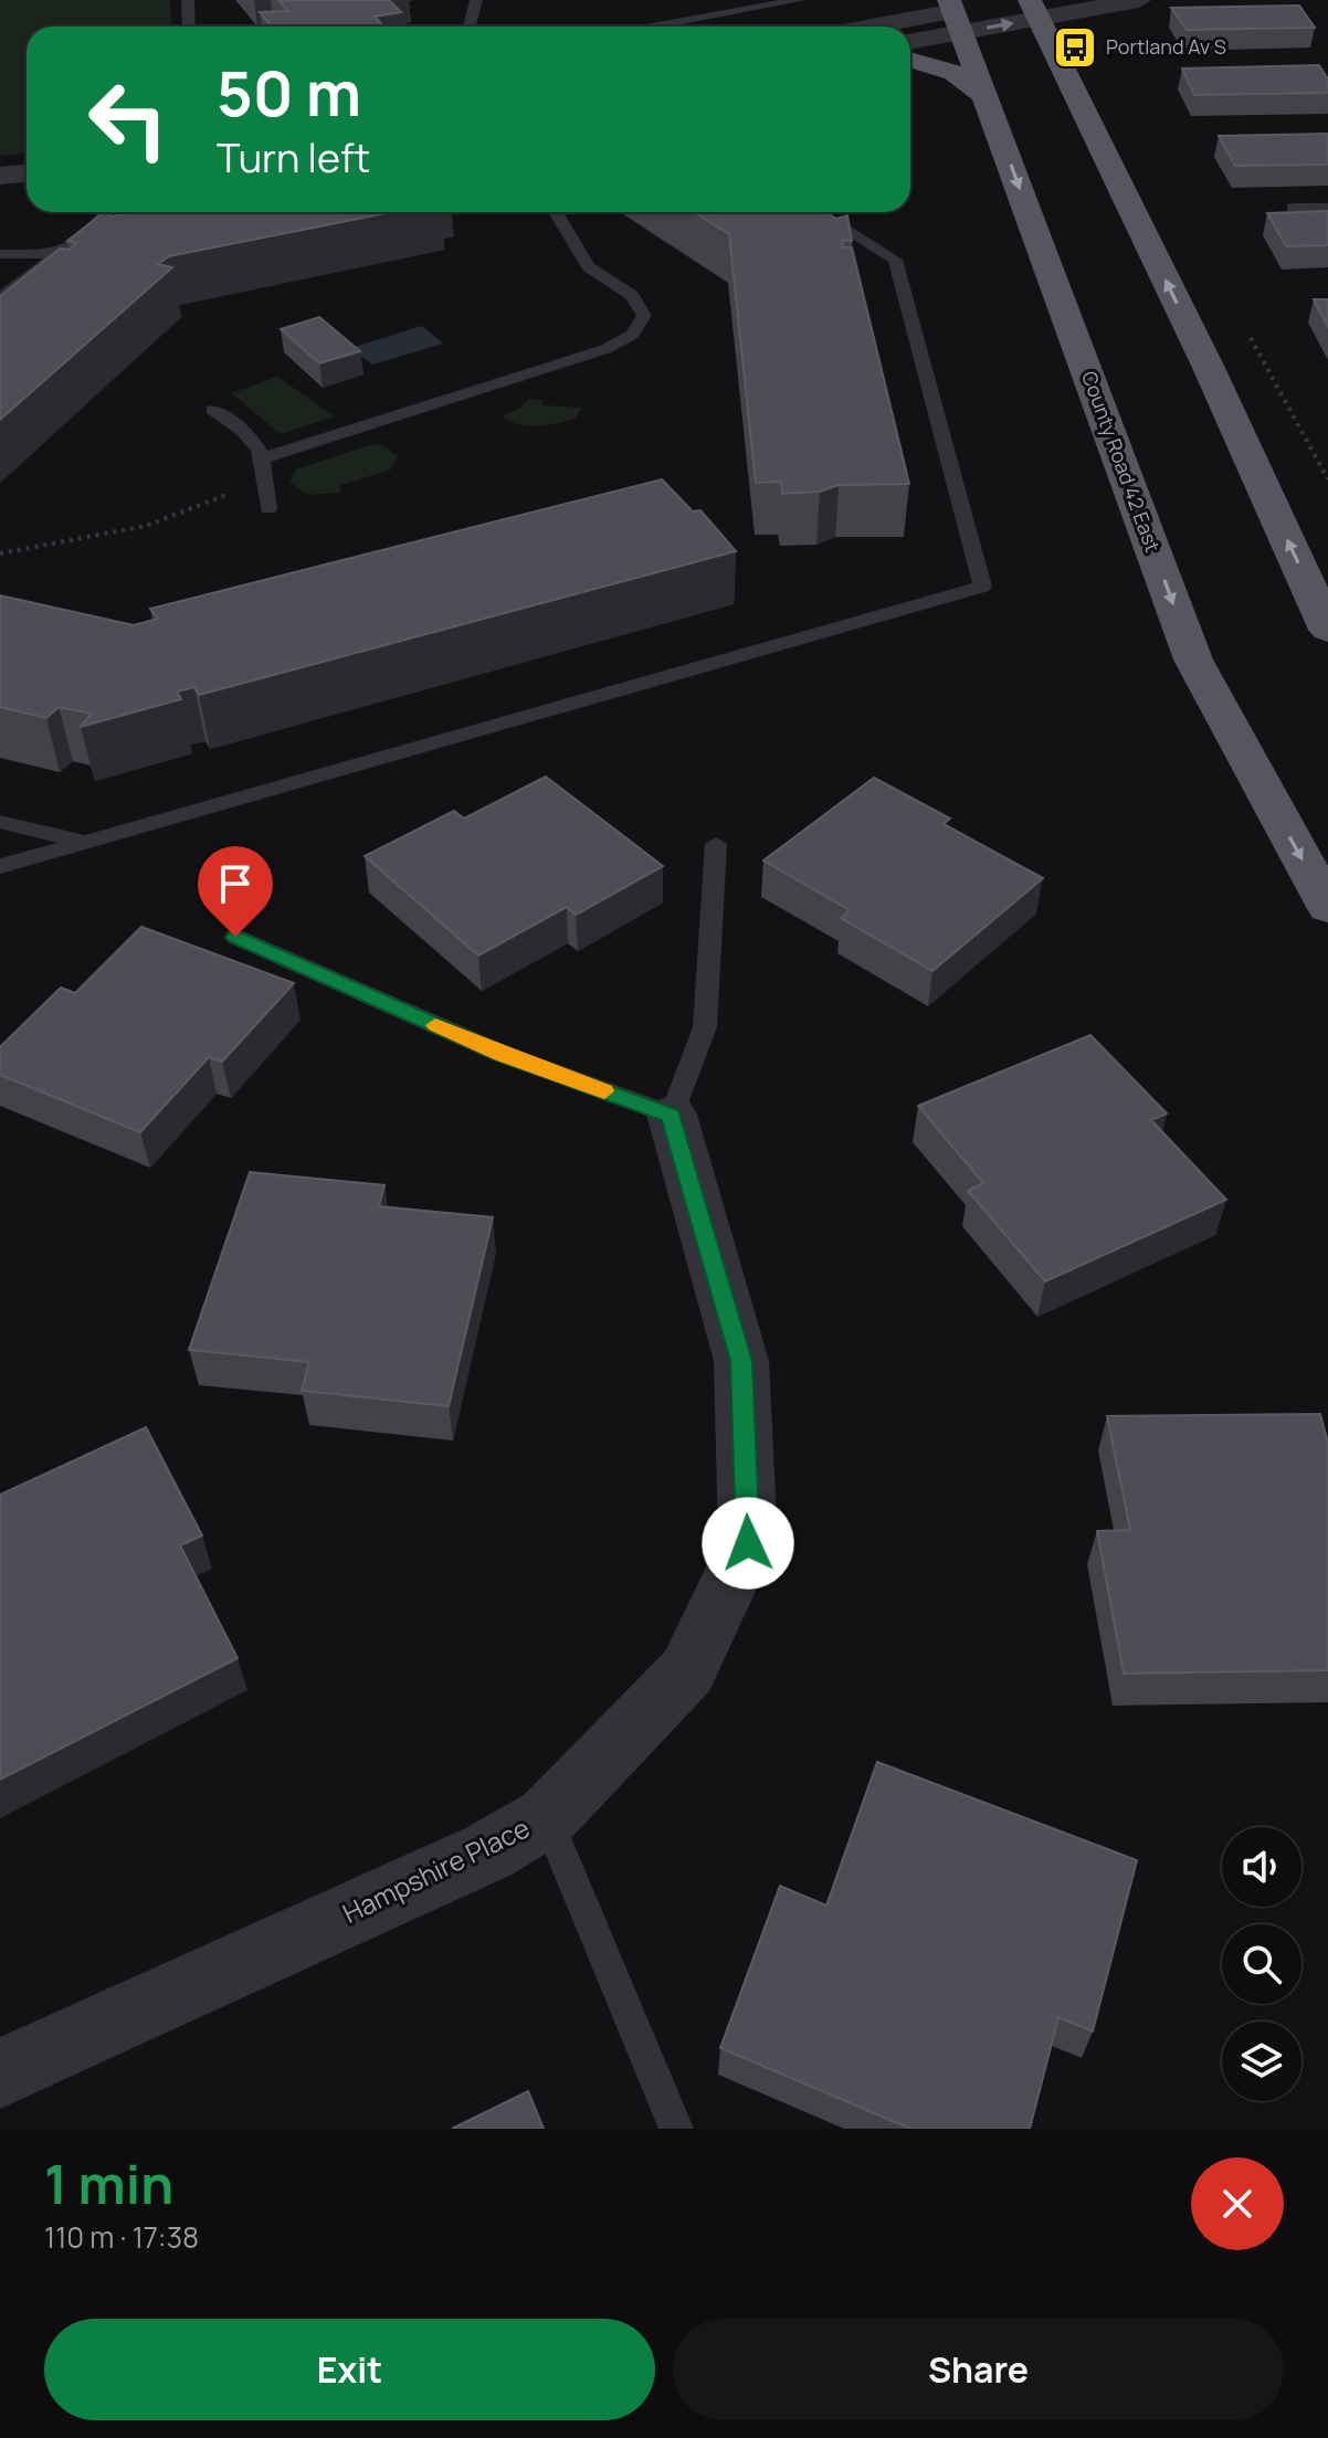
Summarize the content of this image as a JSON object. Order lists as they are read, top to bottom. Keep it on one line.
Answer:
{"streets":{"highway":["County Road 42 East"],"street":["Hampshire Place"]},"places":{"bus stop":["Portland Av S"]},"page":{"turn":["50 m","Turn left"],"heading":["1 min","110 m · 17:38"],"buttons":["Exit","Share"]}}
